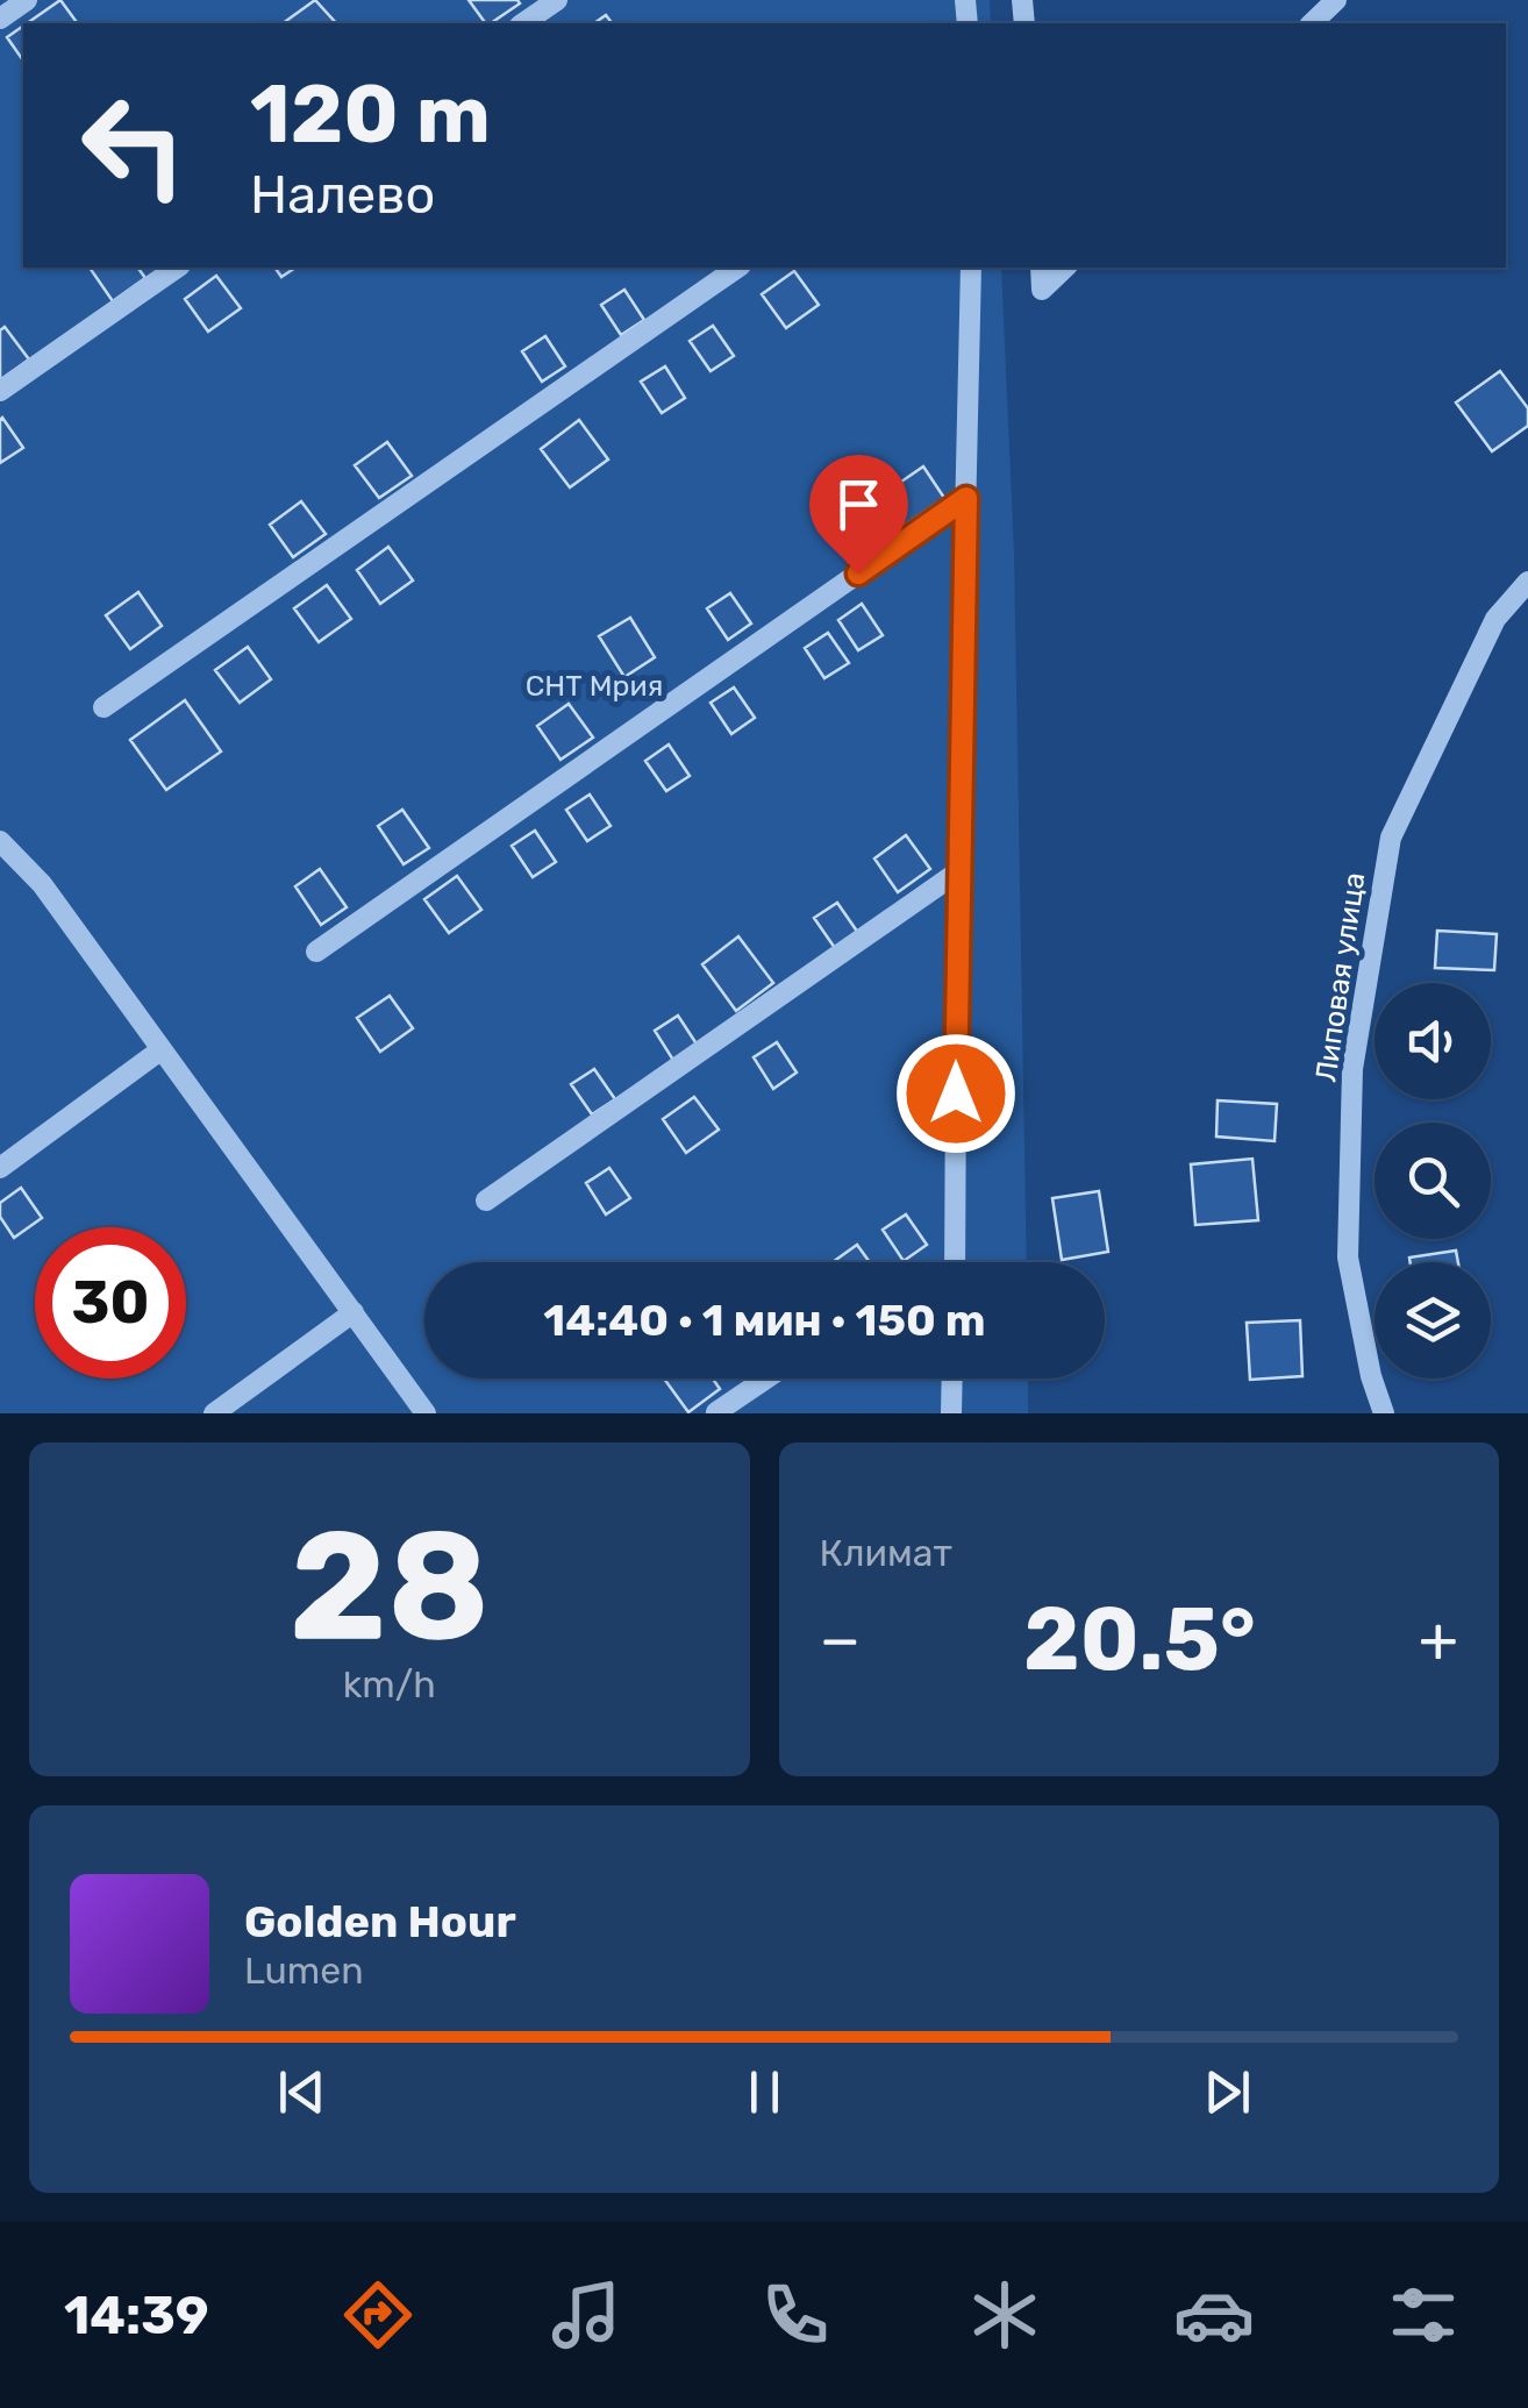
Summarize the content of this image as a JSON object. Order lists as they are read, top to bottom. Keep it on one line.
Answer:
{"streets":{"street":["Липовая улица"]},"parks":["СНТ Мрия"],"page":{"turn":["120 m","Налево"],"limit":"30","trip":"14:40 · 1 мин · 150 m","tile":[["28","km/h"],"Климат"],"heat":["−","20.5°","+"],"song":["Golden Hour","Lumen"],"tabs":"14:39"}}
